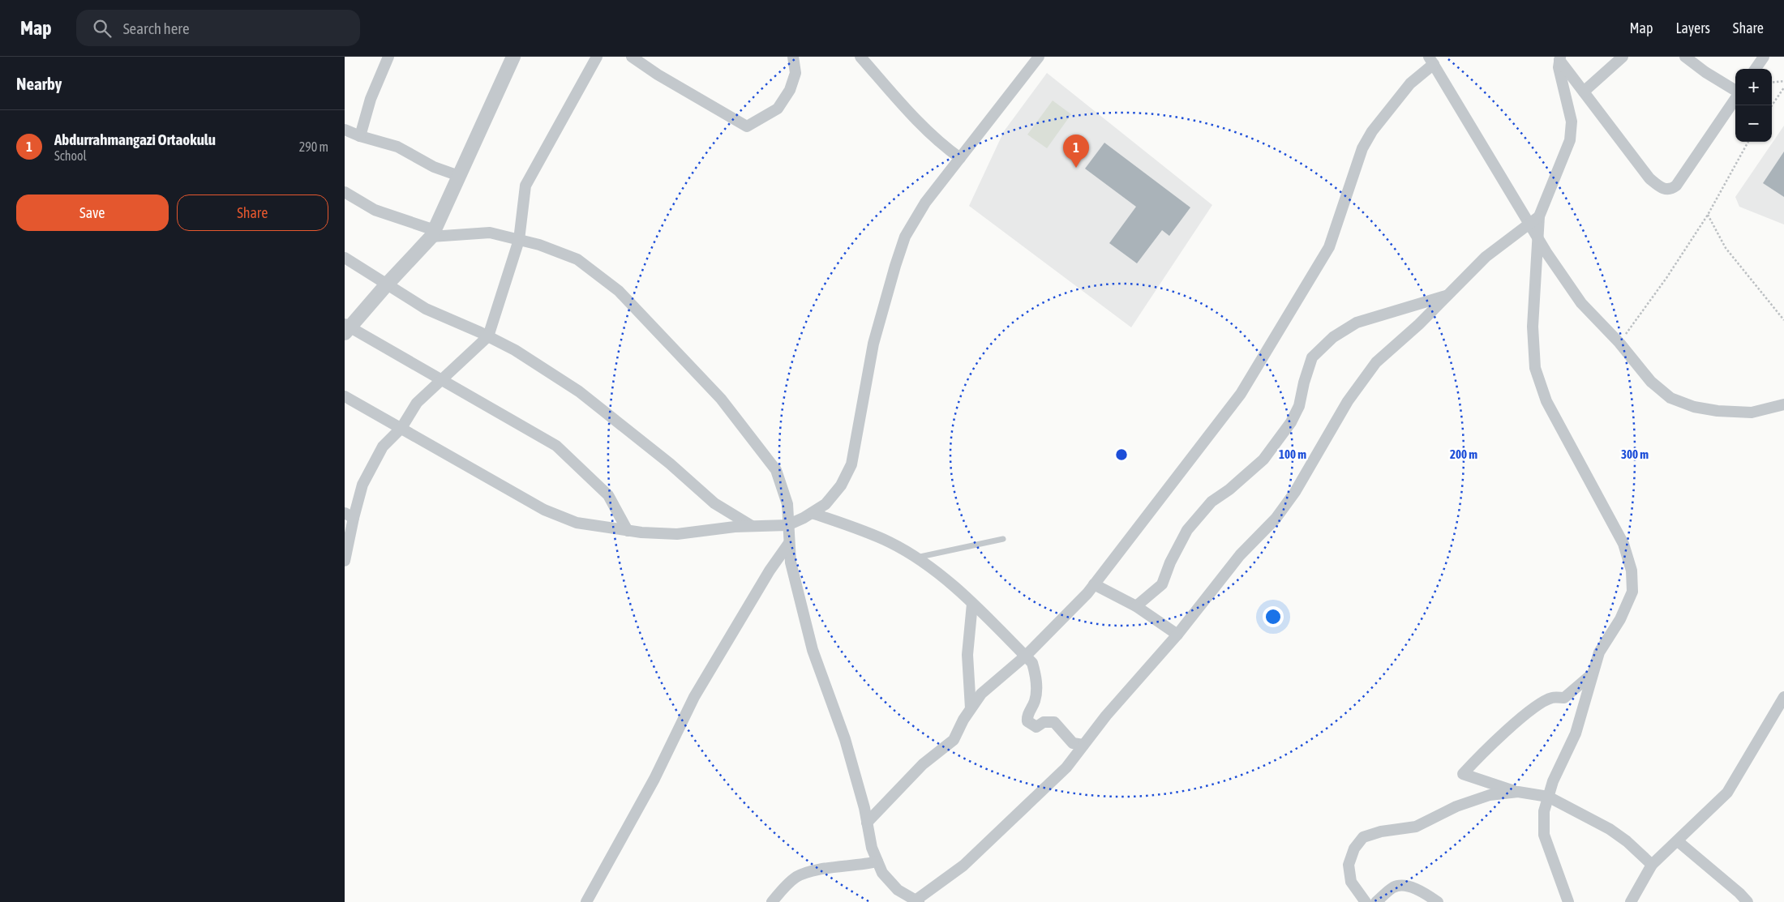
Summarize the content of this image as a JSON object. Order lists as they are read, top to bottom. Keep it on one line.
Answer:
{"page":{"header":"Map","search":"Search here","nav":["Map","Layers","Share"],"heading":"Nearby","map_buttons":["+","−"],"list":[{"mark":"1","name":"Abdurrahmangazi Ortaokulu","note":"School","value":"290 m"}],"pins":"1","buttons":["Save","Share"]},"rings":["100 m","200 m","300 m"]}
